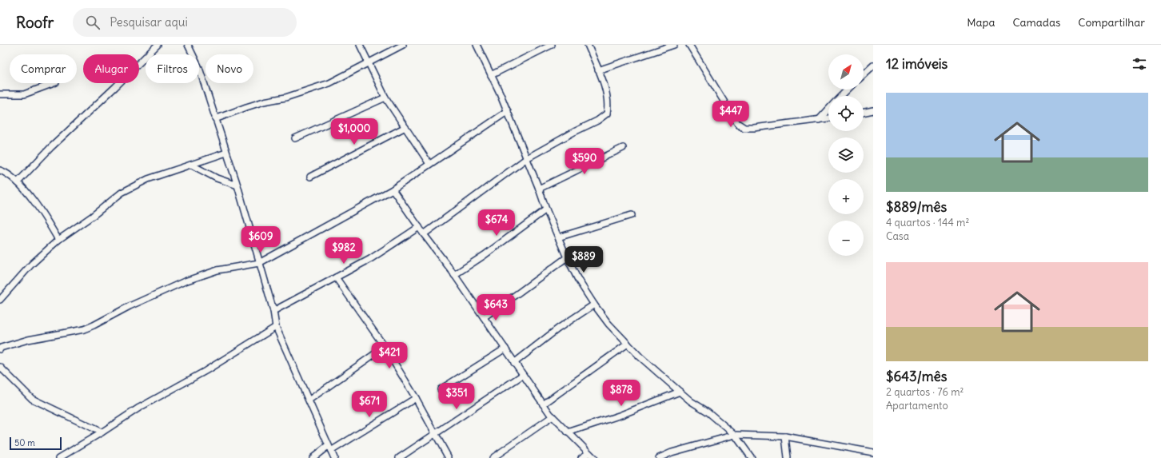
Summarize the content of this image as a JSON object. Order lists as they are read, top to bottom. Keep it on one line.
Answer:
{"scale_bar":"50 m","north":"top right","page":{"header":"Roofr","search":"Pesquisar aqui","nav":["Mapa","Camadas","Compartilhar"],"heading":"12 imóveis","map_buttons":["+","−"],"chip":["Comprar","Alugar","Filtros","Novo"],"list":[{"name":"$889/mês","note":"4 quartos · 144 m² · Casa"},{"name":"$643/mês","note":"2 quartos · 76 m² · Apartamento"}],"price":["$447","$1,000","$590","$674","$609","$982","$889","$643","$421","$878","$351","$671"],"scale":"50 m"}}
